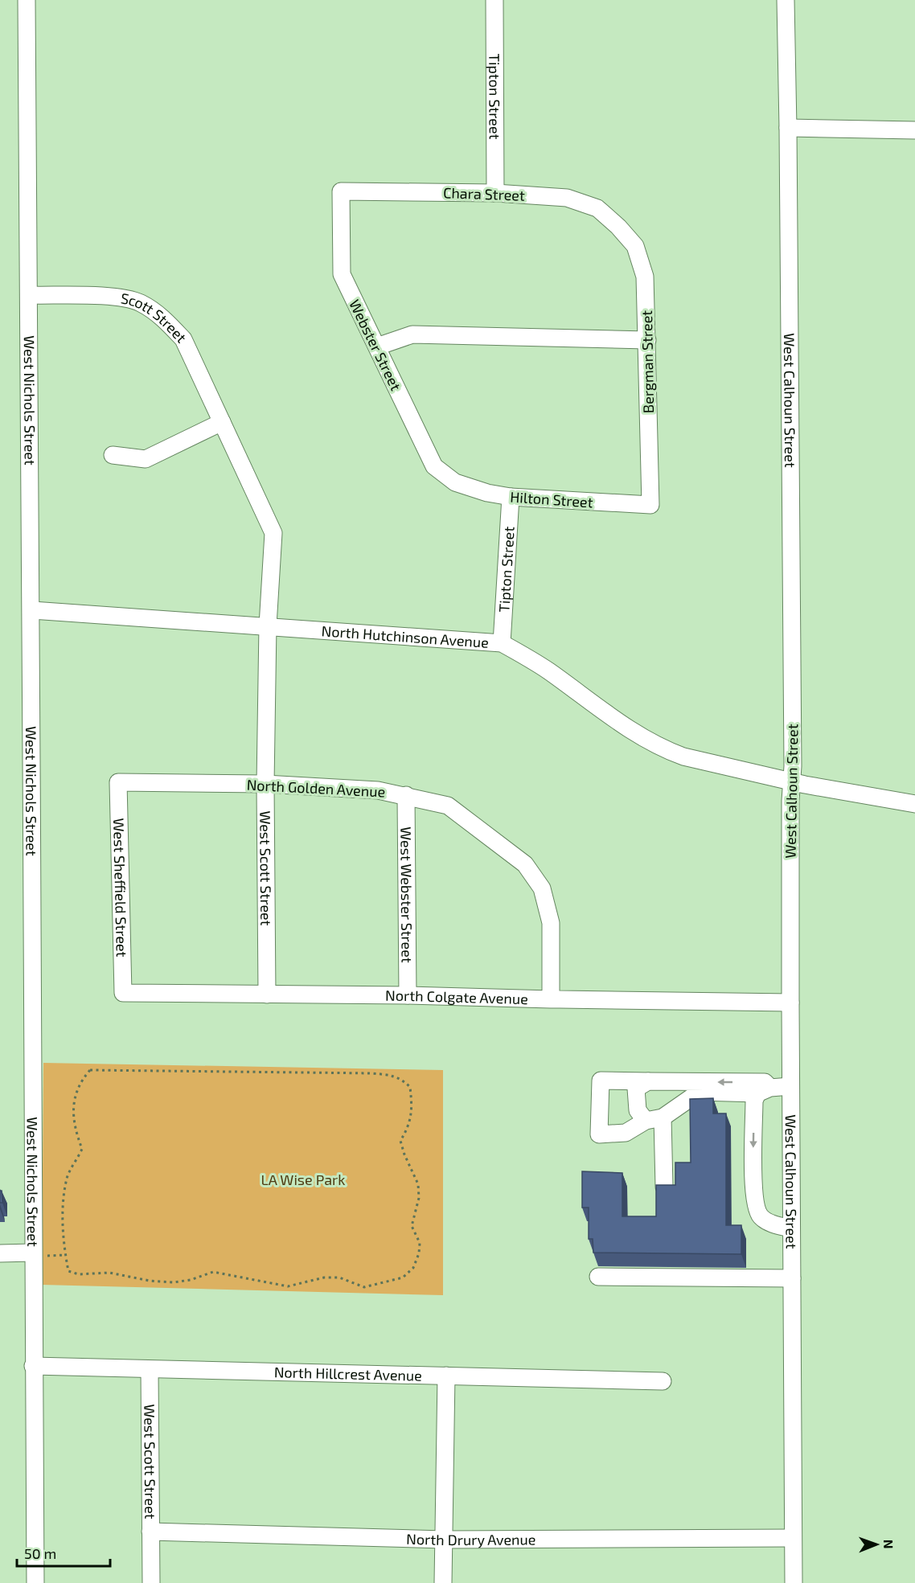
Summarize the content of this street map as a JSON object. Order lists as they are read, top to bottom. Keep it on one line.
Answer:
{"streets":{"street":["Tipton Street","Chara Street","Scott Street","Webster Street","Bergman Street","West Nichols Street","West Calhoun Street","Hilton Street","North Hutchinson Avenue","North Golden Avenue","West Scott Street","West Sheffield Street","West Webster Street","North Colgate Avenue","North Hillcrest Avenue","North Drury Avenue"]},"crossings":[["Tipton Street","Chara Street"],["Tipton Street","Hilton Street"],["Tipton Street","North Hutchinson Avenue"],["Chara Street","Webster Street"],["Chara Street","Bergman Street"],["Scott Street","West Nichols Street"],["Scott Street","North Hutchinson Avenue"],["Scott Street","West Scott Street"],["Webster Street","Hilton Street"],["Bergman Street","Hilton Street"],["West Nichols Street","North Hutchinson Avenue"],["West Nichols Street","North Hillcrest Avenue"],["West Calhoun Street","North Hutchinson Avenue"],["West Calhoun Street","North Colgate Avenue"],["West Calhoun Street","North Drury Avenue"],["North Hutchinson Avenue","West Scott Street"],["North Golden Avenue","West Scott Street"],["North Golden Avenue","West Sheffield Street"],["North Golden Avenue","West Webster Street"],["North Golden Avenue","North Colgate Avenue"],["West Scott Street","North Colgate Avenue"],["West Scott Street","North Hillcrest Avenue"],["West Scott Street","North Drury Avenue"],["West Sheffield Street","North Colgate Avenue"],["West Webster Street","North Colgate Avenue"]],"parks":["LA Wise Park"],"scale_bar":"50 m","north":"right"}
